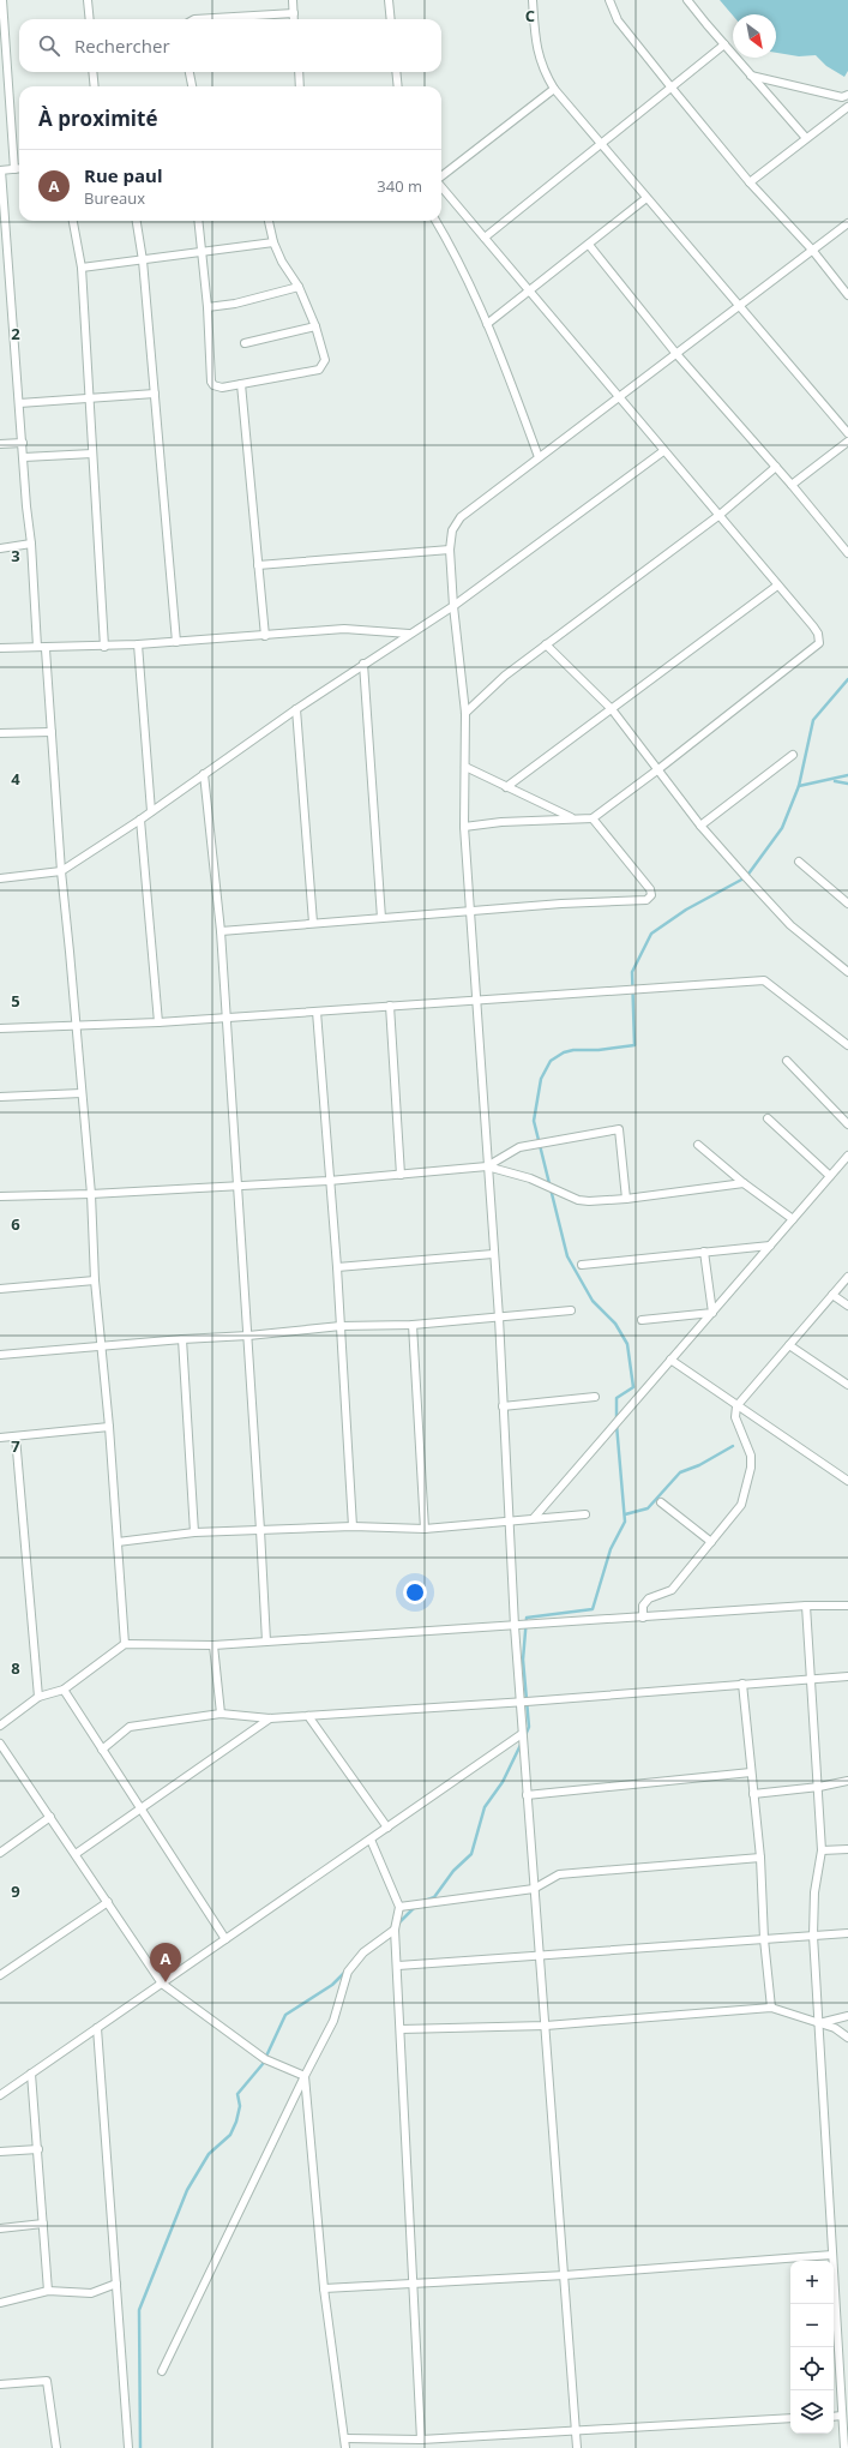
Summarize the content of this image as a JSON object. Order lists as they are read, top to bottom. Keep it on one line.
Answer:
{"north":"bottom right","page":{"search":"Rechercher","heading":"À proximité","list":[{"mark":"A","name":"Rue paul","note":"Bureaux","value":"340 m"}],"pins":"A","map_buttons":["+","−"]},"grid":{"columns":["C"],"rows":["2","3","4","5","6","7","8","9"]}}
